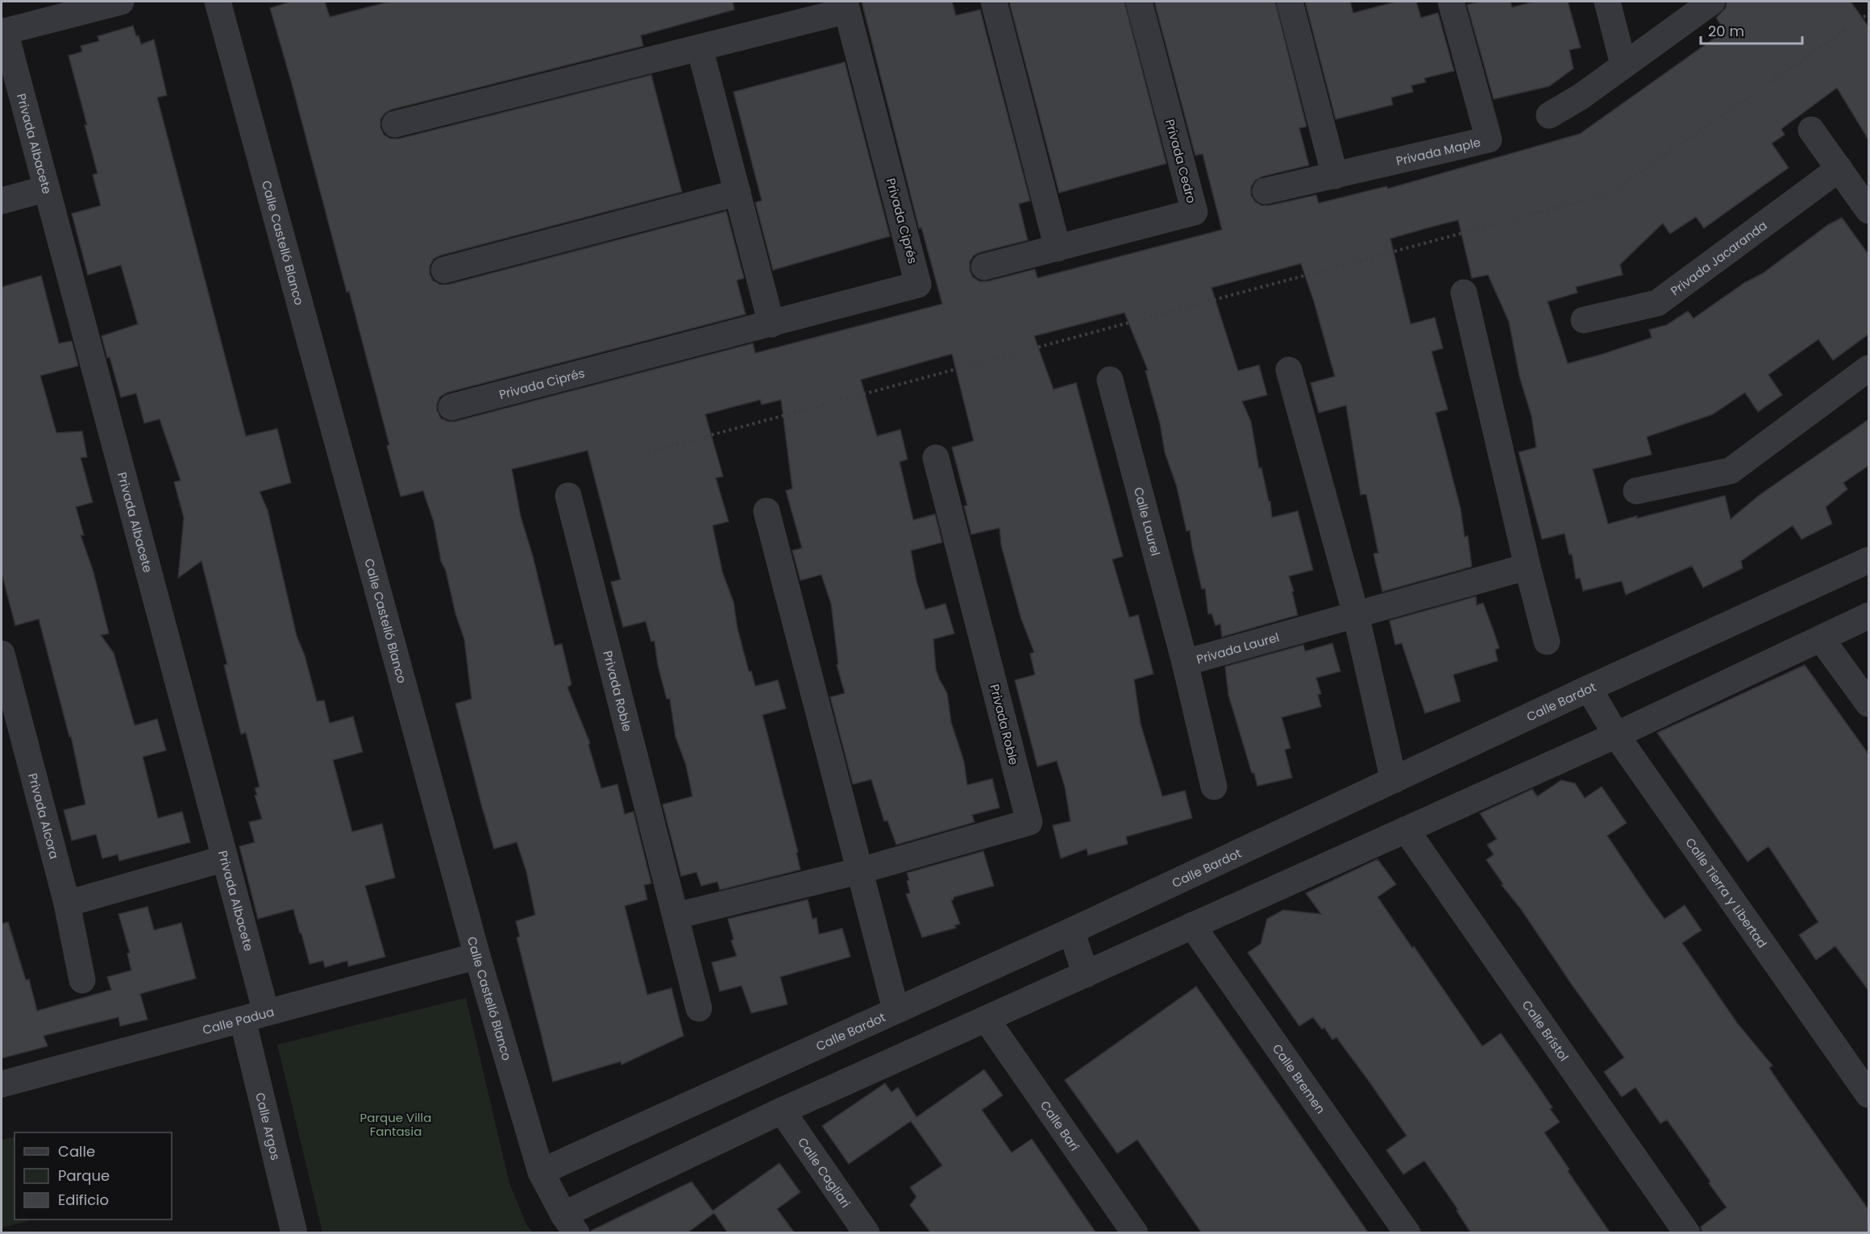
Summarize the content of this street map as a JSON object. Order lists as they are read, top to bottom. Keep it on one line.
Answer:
{"streets":{"street":["Privada Albacete","Privada Maple","Privada Cedro","Privada Ciprés","Calle Castelló Blanco","Privada Jacaranda","Calle Laurel","Privada Laurel","Privada Roble","Calle Bardot","Privada Alcora","Calle Tierra y Libertad","Calle Padua","Calle Brístol","Calle Bremen","Calle Argos","Calle Barí","Calle Cagliari"]},"crossings":[["Privada Albacete","Calle Padua"],["Privada Albacete","Calle Argos"],["Calle Castelló Blanco","Calle Bardot"],["Calle Castelló Blanco","Calle Padua"],["Calle Laurel","Privada Laurel"],["Calle Bardot","Calle Tierra y Libertad"],["Calle Padua","Calle Argos"]],"parks":["Parque Villa Fantasia"],"legend":["Calle","Parque","Edificio"],"scale_bar":"20 m"}
